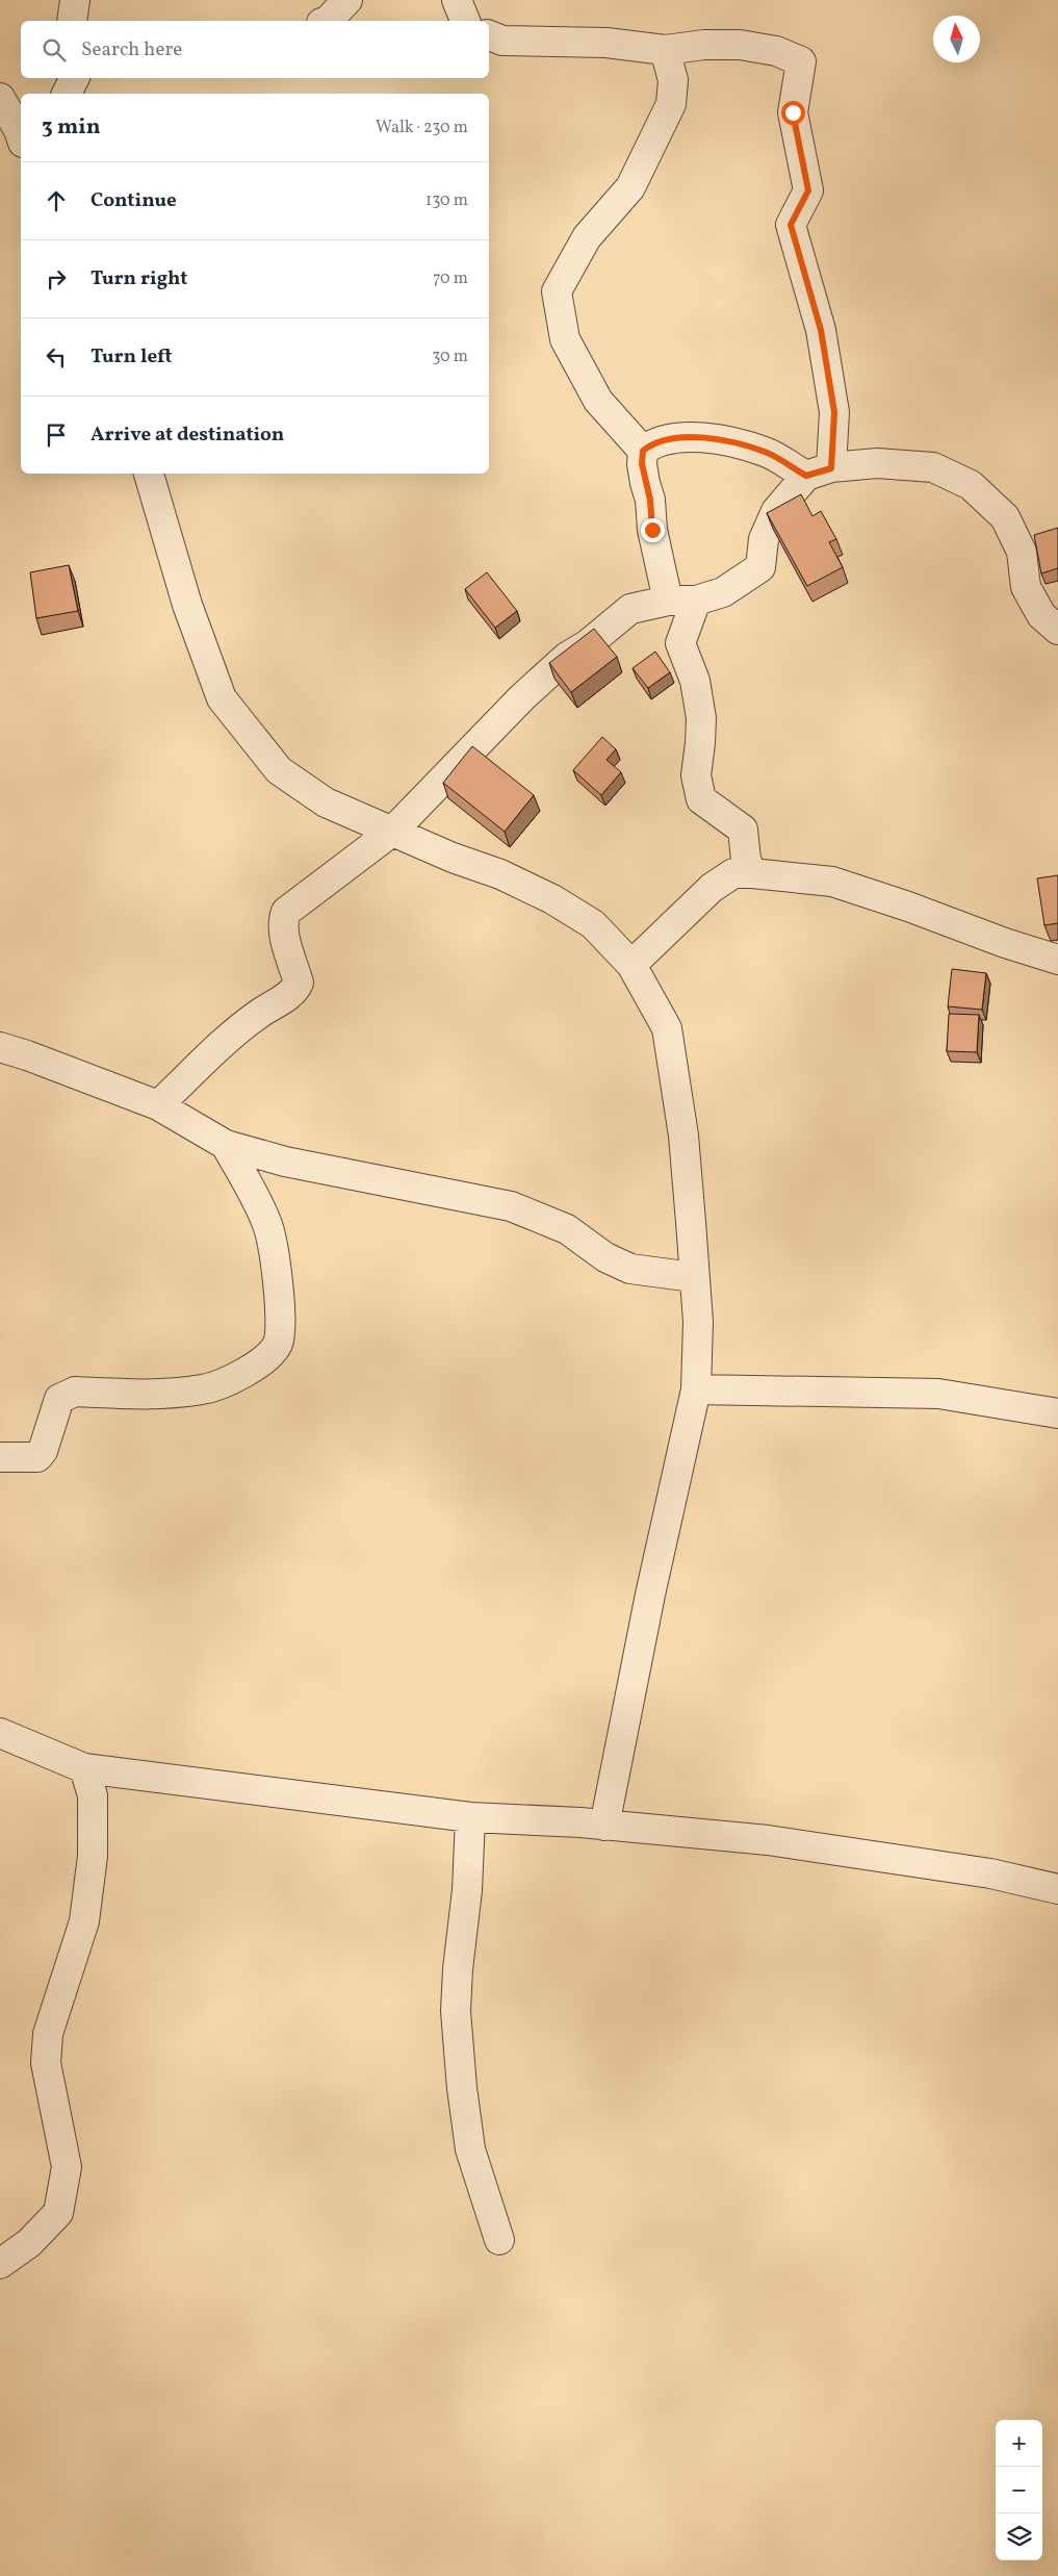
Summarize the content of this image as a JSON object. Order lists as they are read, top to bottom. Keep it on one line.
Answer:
{"north":"top","page":{"search":"Search here","heading":["3 min","Walk · 230 m"],"list":[["Continue","130 m"],["Turn right","70 m"],["Turn left","30 m"],"Arrive at destination"],"map_buttons":["+","−"]}}
